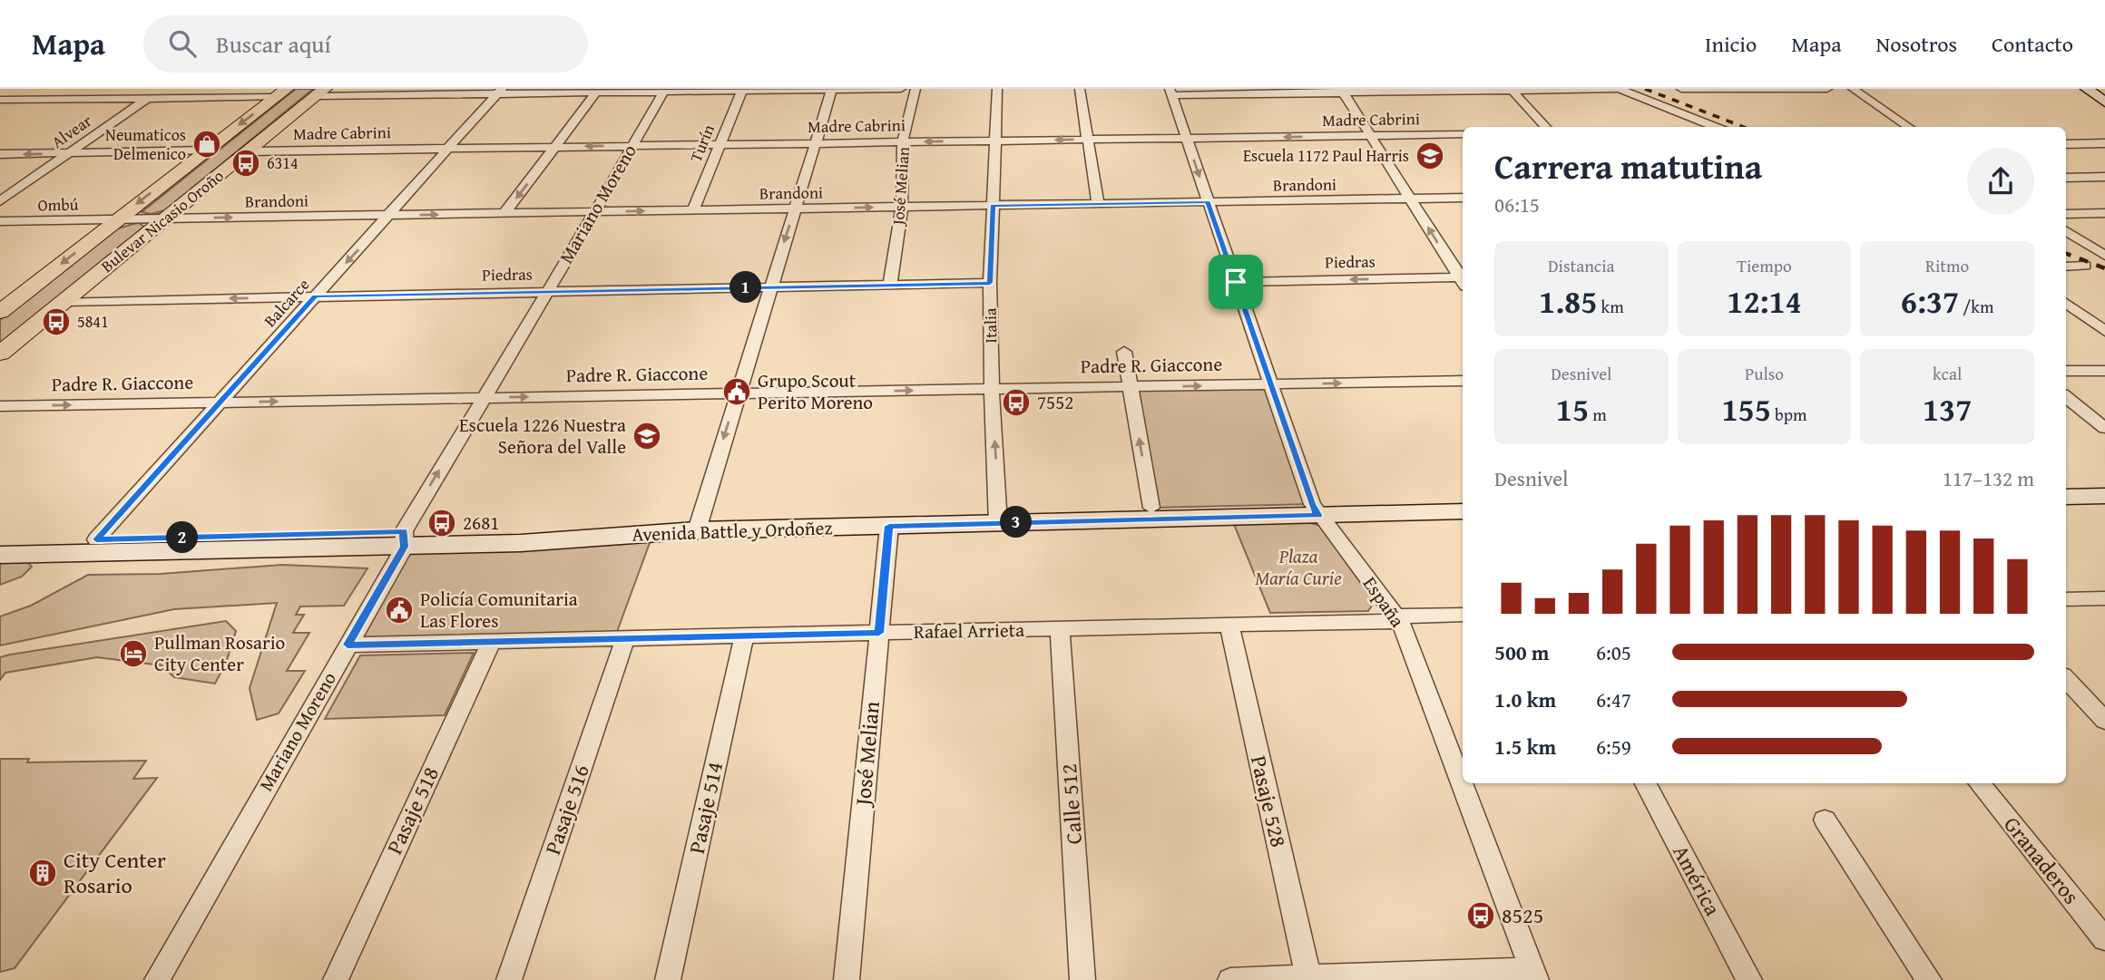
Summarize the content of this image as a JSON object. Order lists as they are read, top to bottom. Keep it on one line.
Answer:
{"streets":{"main road":["Bulevar Nicasio Oroño","Avenida Battle y Ordoñez"],"street":["Madre Cabrini","Alvear","Turín","Brandoni","José Melian","Mariano Moreno","Ombú","Piedras","Balcarce","Italia","Padre R. Giaccone","España","Rafael Arrieta","Pasaje 528","Calle 512","Pasaje 514","Pasaje 516","Pasaje 518","Granaderos","América"]},"crossings":[["Madre Cabrini","Turín"],["Madre Cabrini","José Melian"],["Madre Cabrini","Mariano Moreno"],["Madre Cabrini","Bulevar Nicasio Oroño"],["Madre Cabrini","Balcarce"],["Madre Cabrini","Italia"],["Madre Cabrini","España"],["Turín","Brandoni"],["Brandoni","José Melian"],["Brandoni","Mariano Moreno"],["Brandoni","Ombú"],["Brandoni","Bulevar Nicasio Oroño"],["Brandoni","Balcarce"],["Brandoni","Italia"],["Brandoni","España"],["José Melian","Piedras"],["José Melian","Avenida Battle y Ordoñez"],["José Melian","Rafael Arrieta"],["Mariano Moreno","Piedras"],["Mariano Moreno","Padre R. Giaccone"],["Mariano Moreno","Avenida Battle y Ordoñez"],["Mariano Moreno","Rafael Arrieta"],["Ombú","Bulevar Nicasio Oroño"],["Bulevar Nicasio Oroño","Piedras"],["Piedras","Balcarce"],["Piedras","Italia"],["Piedras","España"],["Balcarce","Padre R. Giaccone"],["Balcarce","Avenida Battle y Ordoñez"],["Italia","Padre R. Giaccone"],["Italia","Avenida Battle y Ordoñez"],["Padre R. Giaccone","España"],["Avenida Battle y Ordoñez","España"],["España","Rafael Arrieta"],["Rafael Arrieta","Pasaje 528"],["Rafael Arrieta","Calle 512"],["Rafael Arrieta","Pasaje 514"],["Rafael Arrieta","Pasaje 516"],["Rafael Arrieta","Pasaje 518"]],"one_way":["Padre R. Giaccone"],"parks":["Plaza María Curie"],"places":{"shop":["Neumaticos Delmenico"],"school or university":["Escuela 1172 Paul Harris","Escuela 1226 Nuestra Señora del Valle"],"bus stop":["6314","5841","7552","2681","8525"],"public building":["Grupo Scout Perito Moreno","Policía Comunitaria Las Flores"],"hotel":["Pullman Rosario City Center"],"building":["City Center Rosario"]},"page":{"header":"Mapa","search":"Buscar aquí","nav":["Inicio","Mapa","Nosotros","Contacto"],"heading":["Carrera matutina","06:15"],"stats":[["Distancia","1.85 km"],["Tiempo","12:14"],["Ritmo","6:37 /km"],["Desnivel","15 m"],["Pulso","155 bpm"],["kcal","137"]],"pins":["1","3","2"],"chart":["Desnivel","117–132 m"],"list":[{"name":"500 m","note":"6:05"},{"name":"1.0 km","note":"6:47"},{"name":"1.5 km","note":"6:59"}]}}
